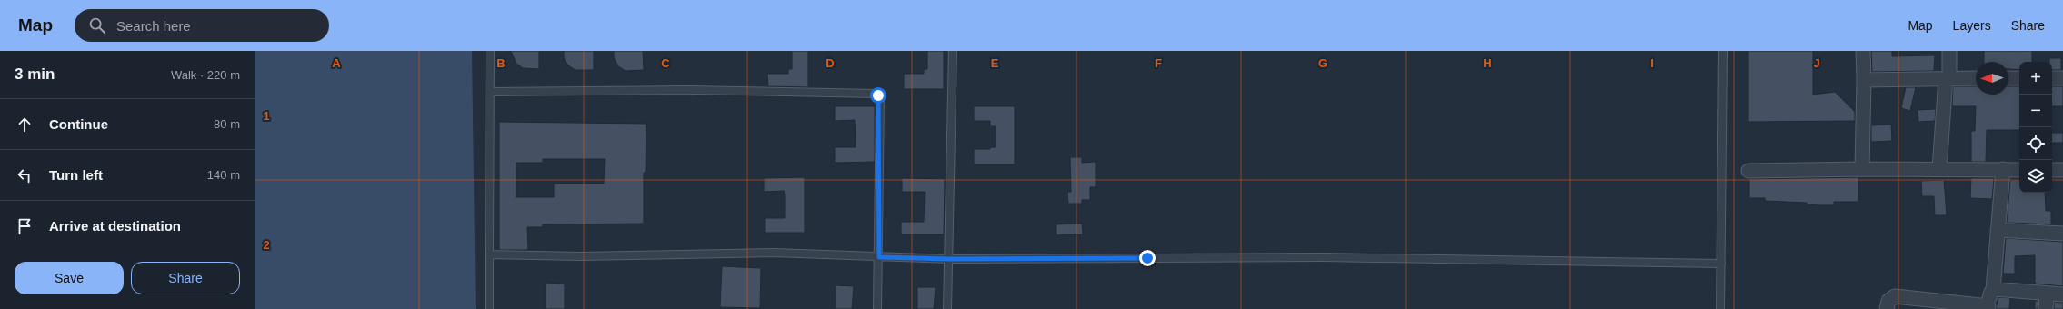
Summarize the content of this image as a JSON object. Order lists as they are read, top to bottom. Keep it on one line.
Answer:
{"north":"left","page":{"header":"Map","search":"Search here","nav":["Map","Layers","Share"],"heading":["3 min","Walk · 220 m"],"map_buttons":["+","−"],"list":[["Continue","80 m"],["Turn left","140 m"],"Arrive at destination"],"buttons":["Save","Share"]},"grid":{"columns":["A","B","C","D","E","F","G","H","I","J"],"rows":["1","2"]}}
